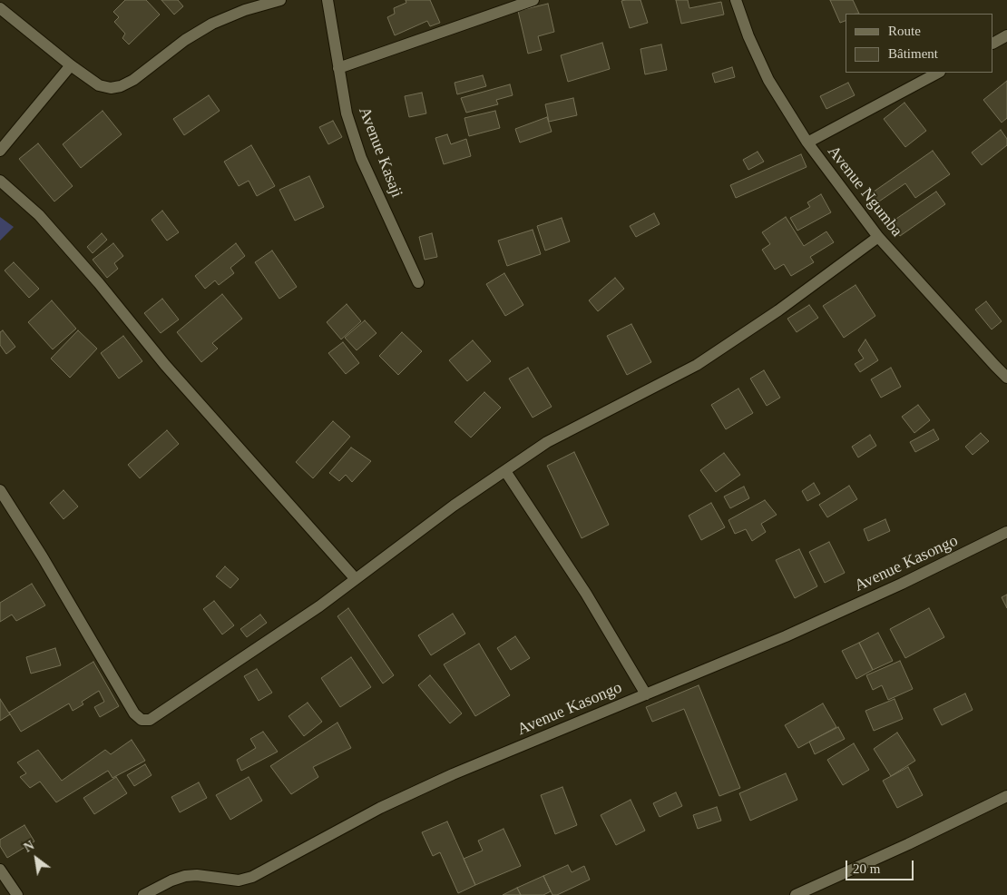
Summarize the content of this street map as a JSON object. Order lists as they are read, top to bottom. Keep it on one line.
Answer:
{"streets":{"street":["Avenue Kasaji","Avenue Ngumba","Avenue Kasongo"]},"legend":["Route","Bâtiment"],"scale_bar":"20 m","north":"top left"}
